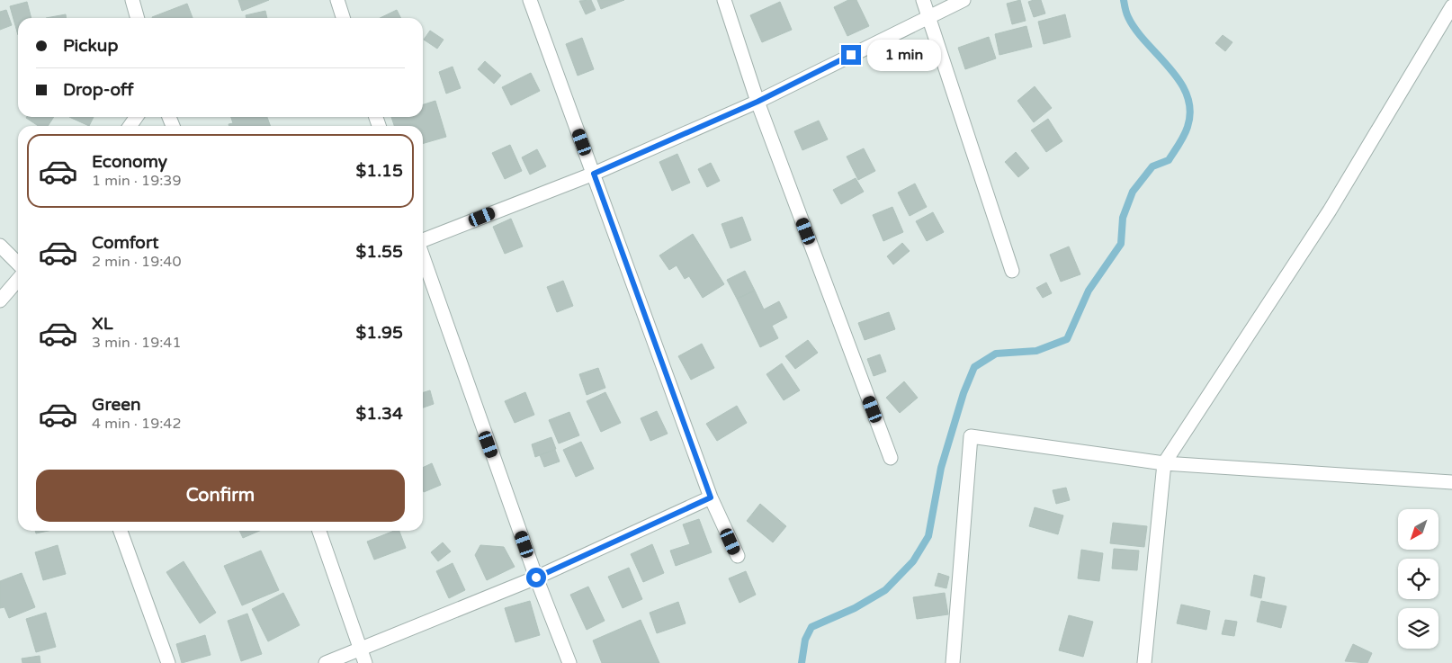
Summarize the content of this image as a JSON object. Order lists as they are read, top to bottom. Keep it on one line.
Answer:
{"north":"bottom left","page":{"banner":["Pickup","Drop-off"],"bubble":"1 min","list":[{"name":"Economy","note":"1 min · 19:39","value":"$1.15"},{"name":"Comfort","note":"2 min · 19:40","value":"$1.55"},{"name":"XL","note":"3 min · 19:41","value":"$1.95"},{"name":"Green","note":"4 min · 19:42","value":"$1.34"}],"buttons":"Confirm"}}
